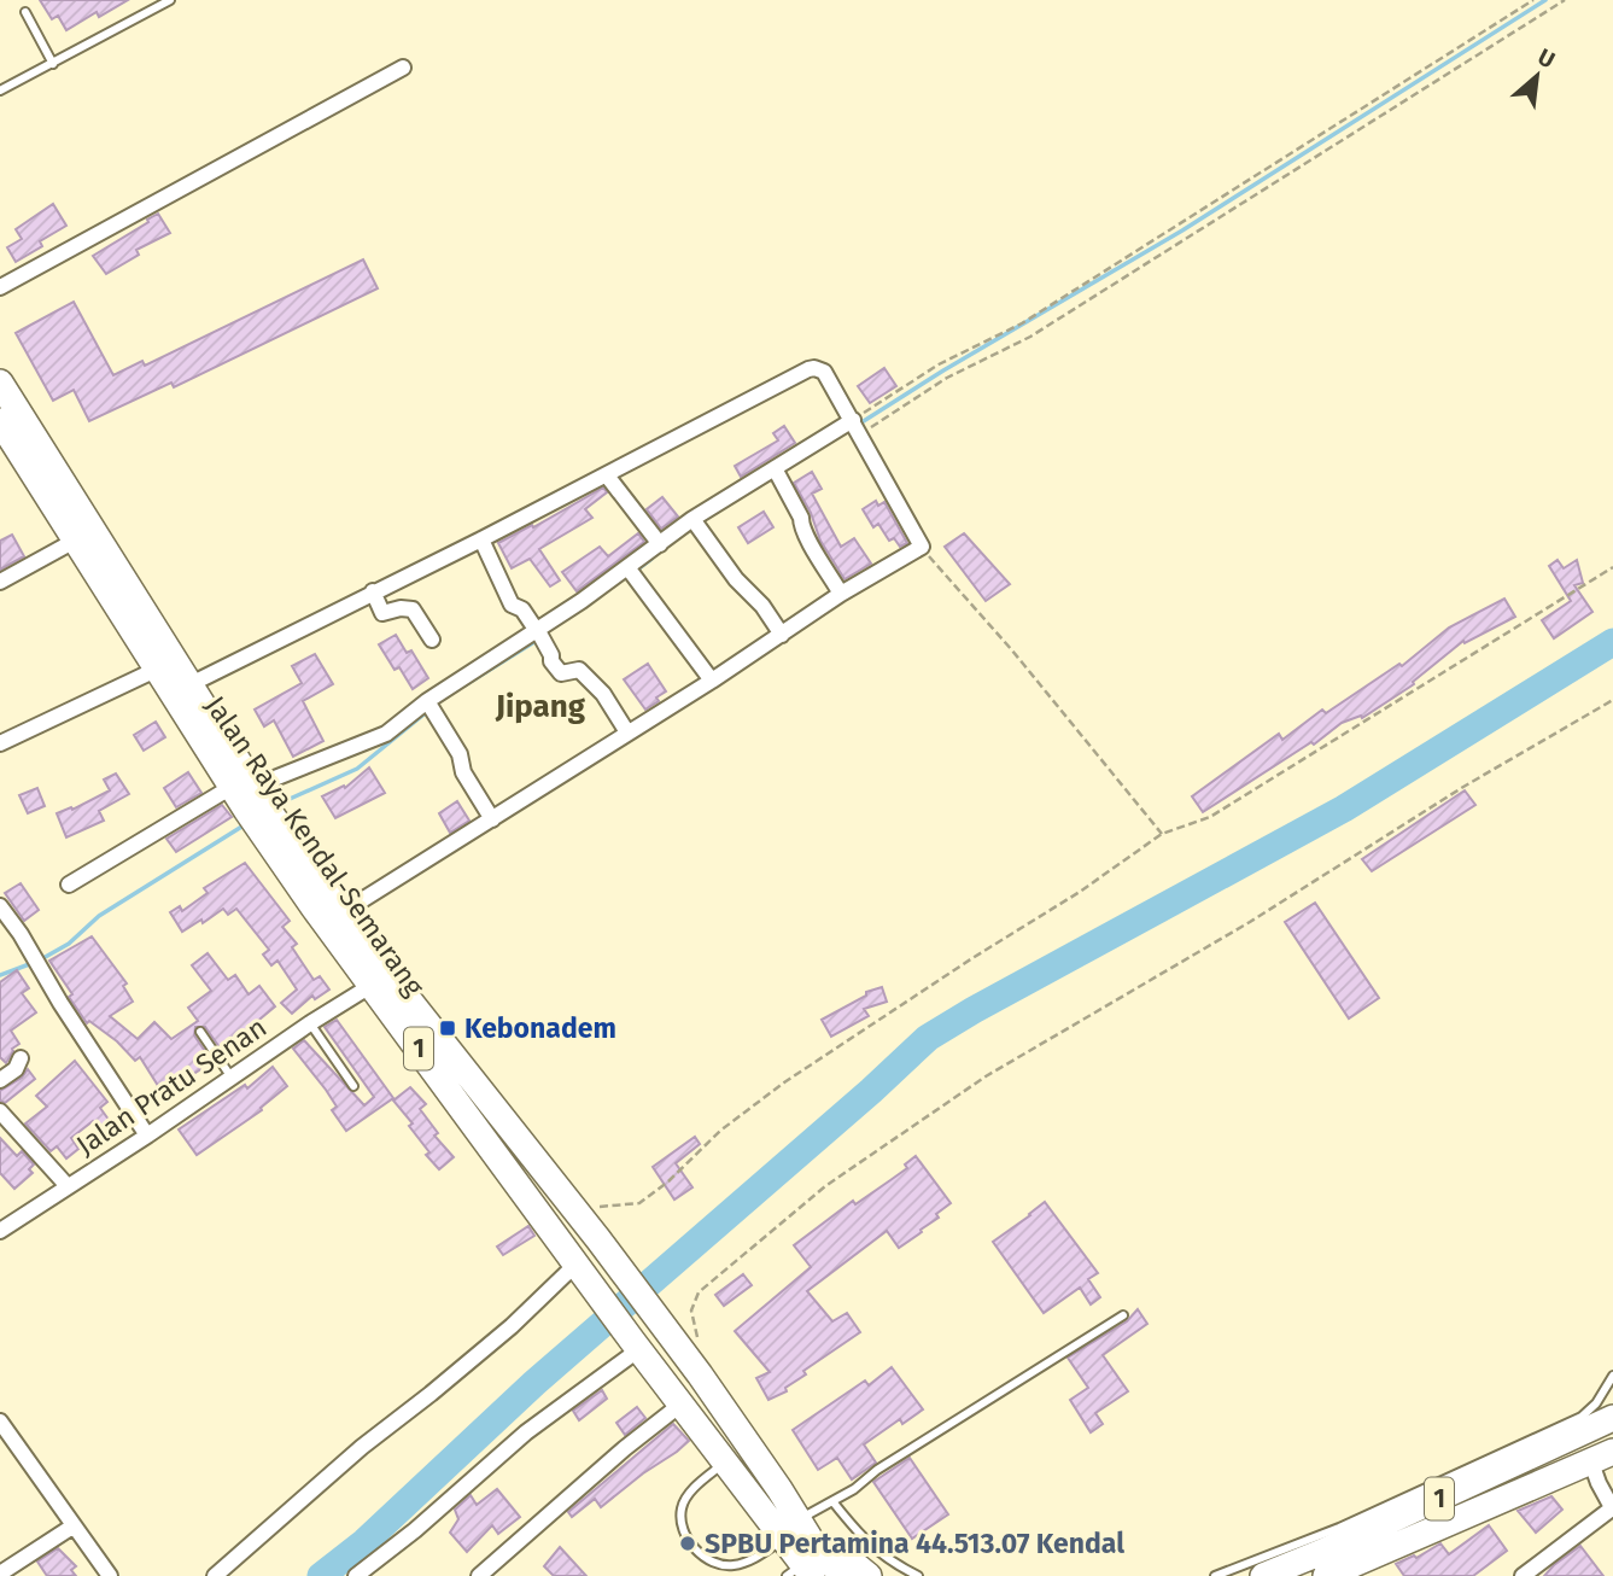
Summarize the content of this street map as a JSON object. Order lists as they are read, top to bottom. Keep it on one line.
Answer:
{"streets":{"highway":["Jalan Raya Kendal-Semarang","1"],"street":["Jalan Pratu Senan"]},"crossings":[["Jalan Raya Kendal-Semarang","1"],["Jalan Raya Kendal-Semarang","Jalan Pratu Senan"]],"districts":["Jipang"],"places":{"transit":["Kebonadem"],"other":["SPBU Pertamina 44.513.07 Kendal"]},"north":"top right"}
